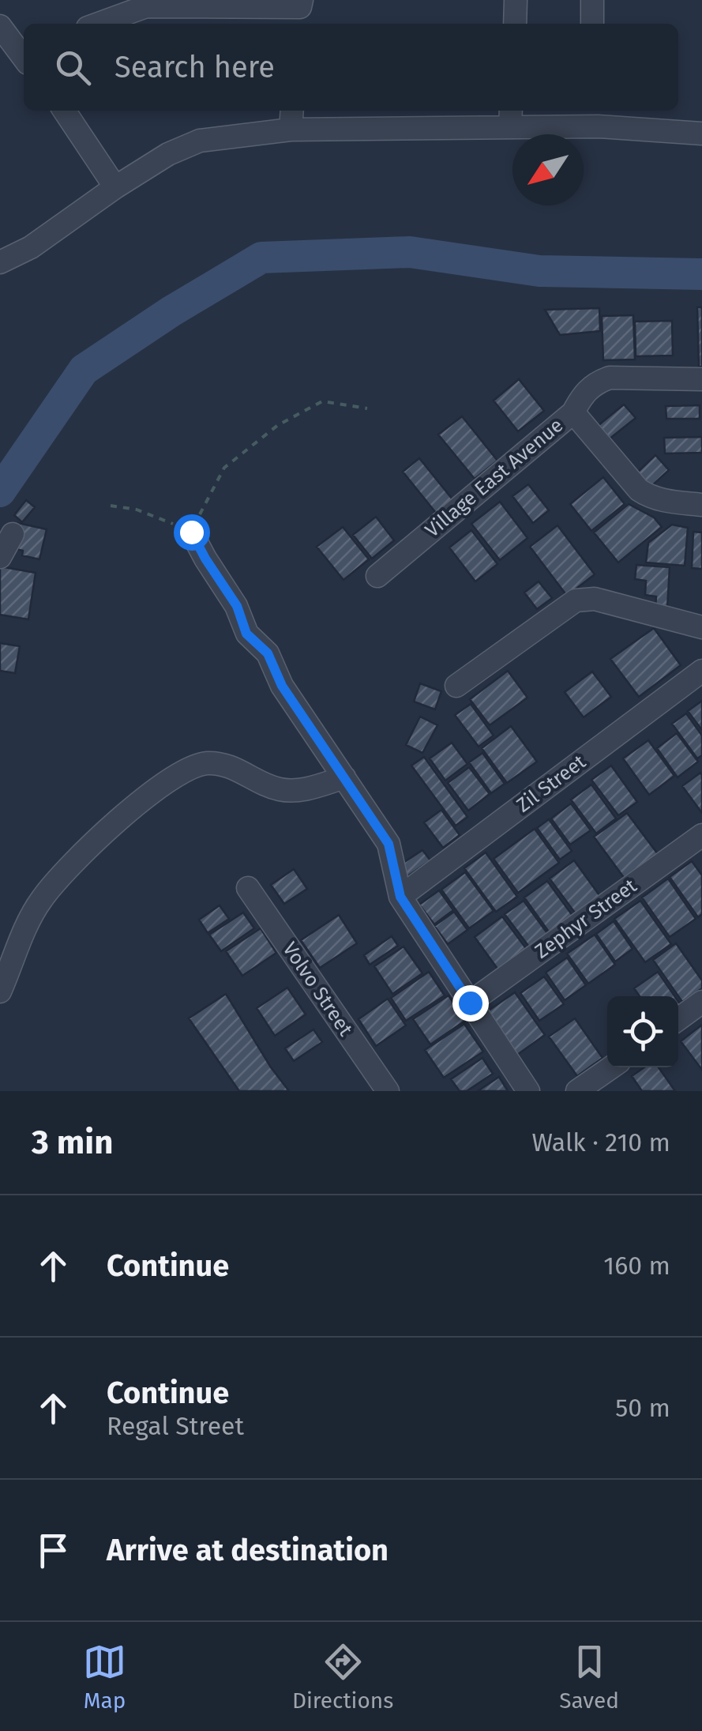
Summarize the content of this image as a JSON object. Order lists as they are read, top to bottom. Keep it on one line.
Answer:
{"streets":{"street":["Village East Avenue","Zil Street","Zephyr Street","Volvo Street"]},"north":"bottom left","page":{"search":"Search here","heading":["3 min","Walk · 210 m"],"list":[["Continue","160 m"],["Continue","Regal Street","50 m"],"Arrive at destination"],"nav":["Map","Directions","Saved"]}}
